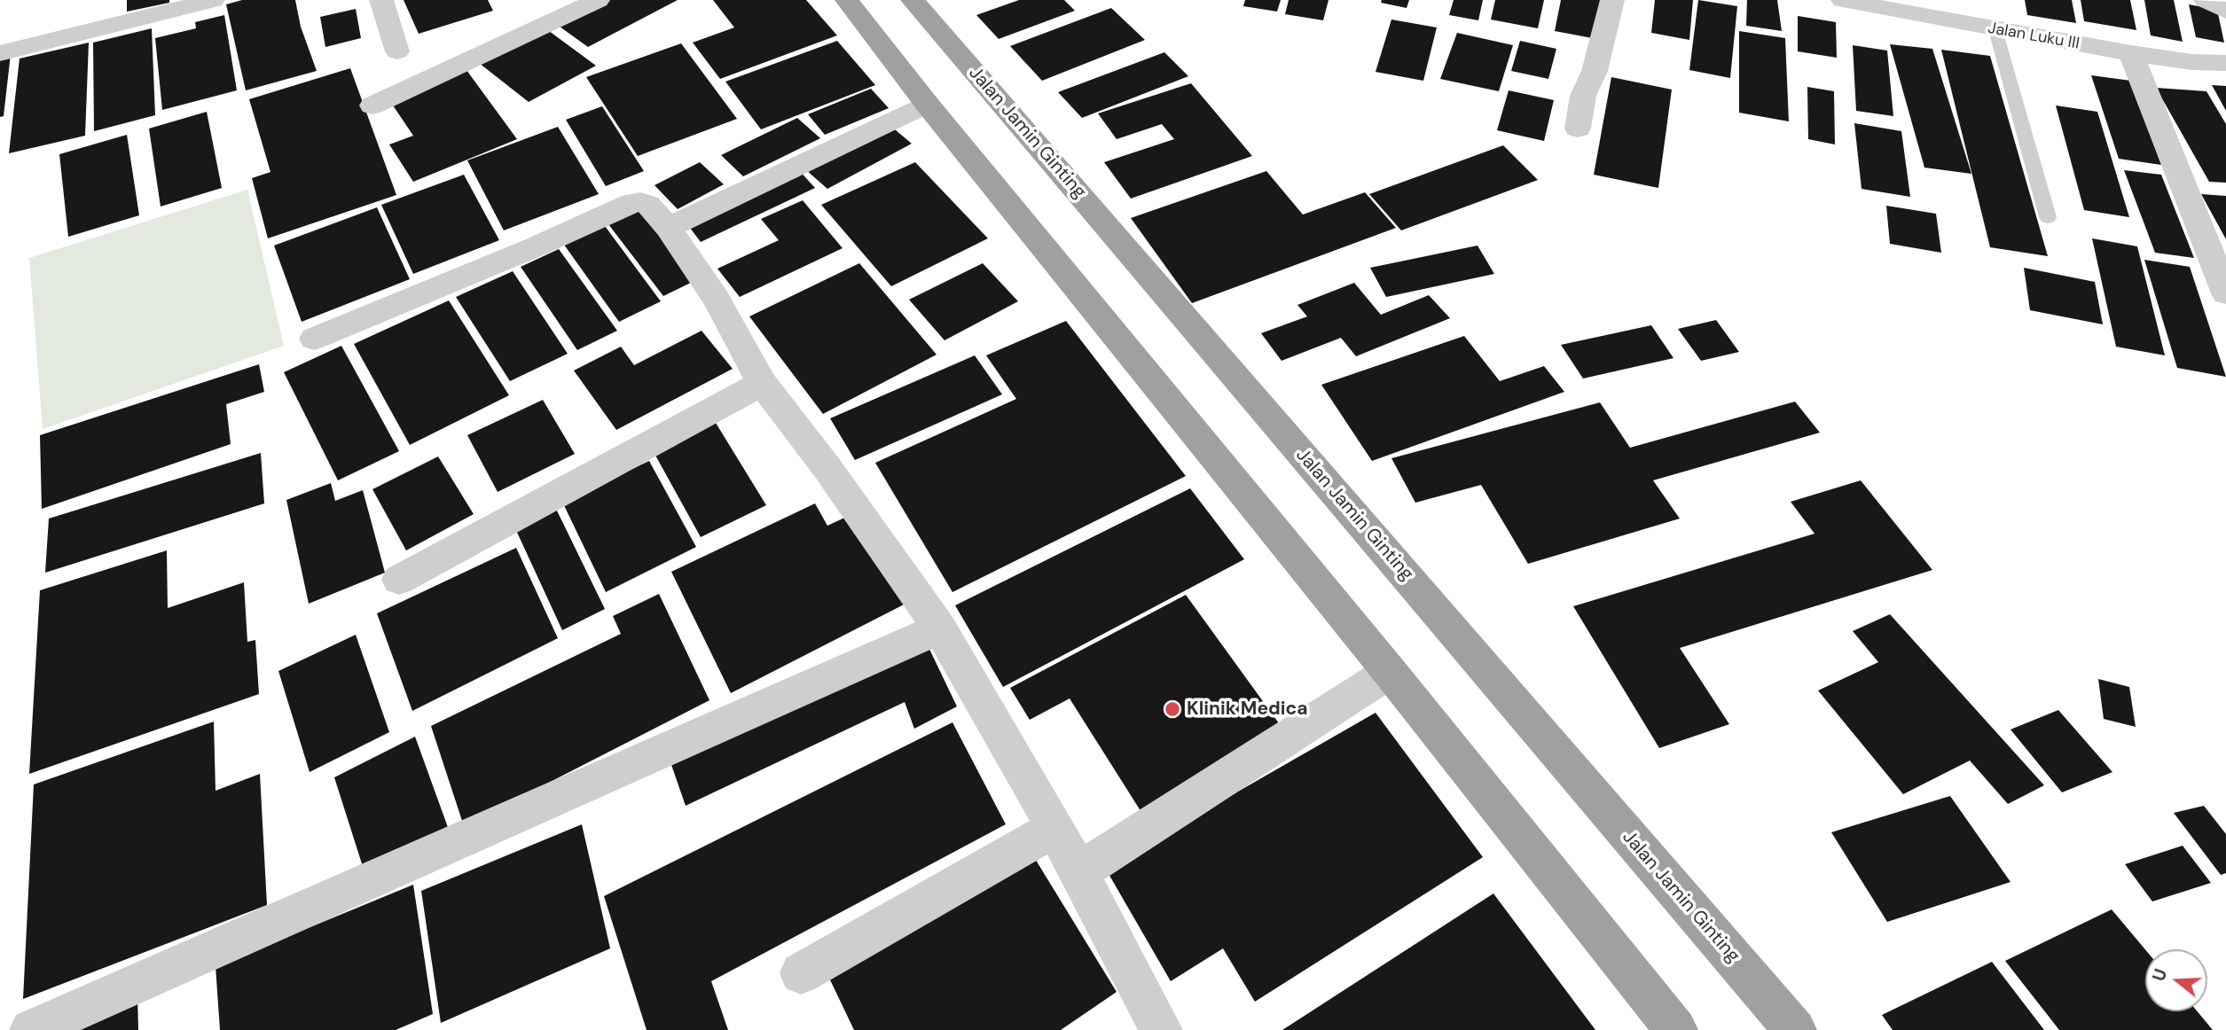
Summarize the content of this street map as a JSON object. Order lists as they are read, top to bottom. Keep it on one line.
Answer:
{"streets":{"highway":["Jalan Jamin Ginting"],"street":["Jalan Luku III"]},"places":["Klinik Medica"],"north":"left"}
